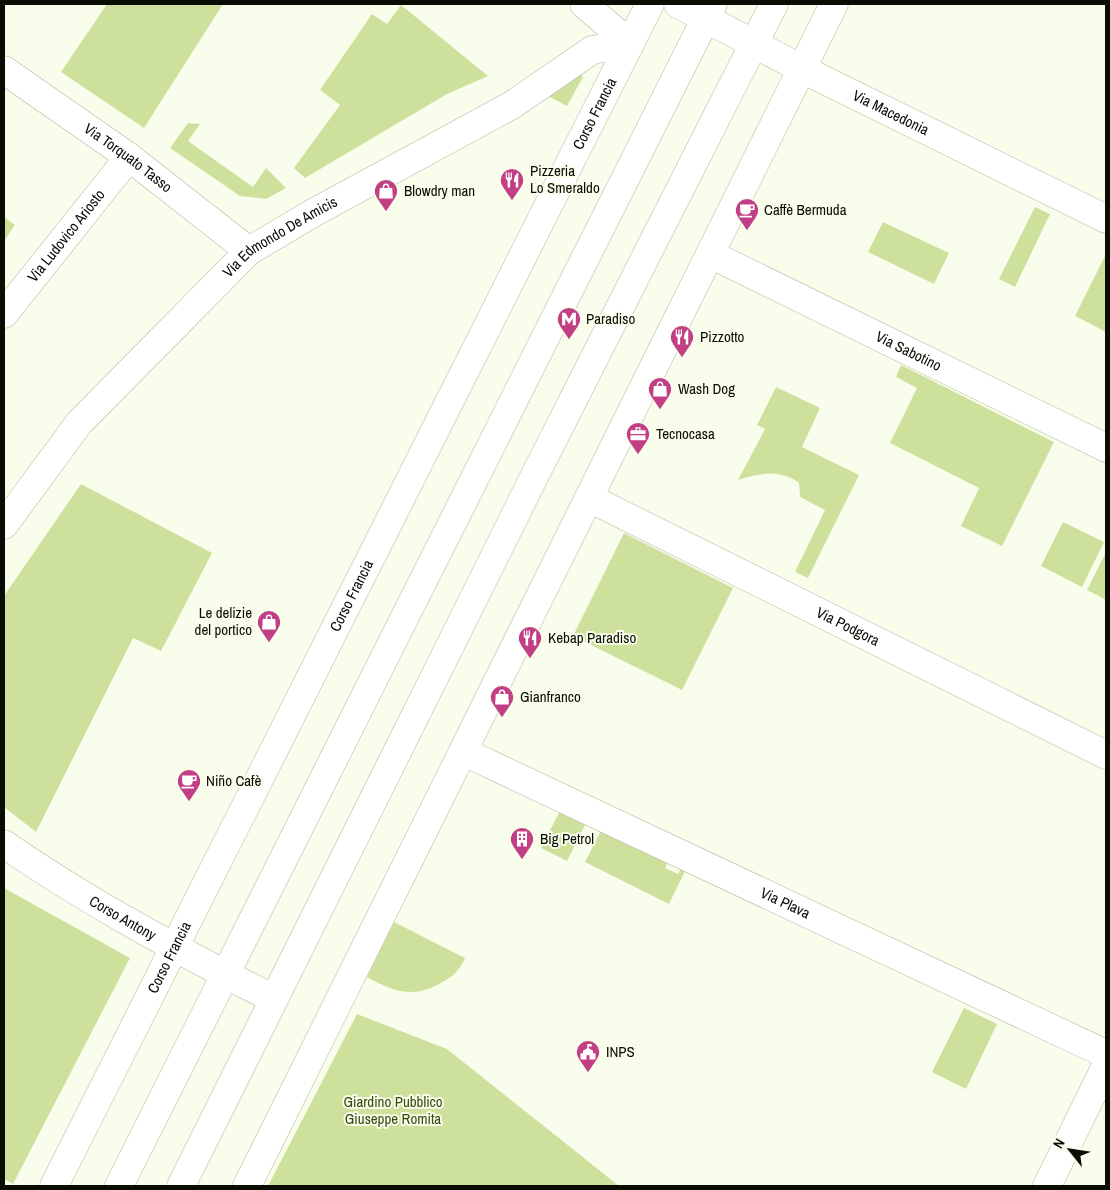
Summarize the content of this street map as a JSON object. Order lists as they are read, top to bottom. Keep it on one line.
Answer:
{"streets":{"street":["Corso Francia","Via Macedonia","Via Torquato Tasso","Via Ludovico Ariosto","Via Edmondo De Amicis","Via Sabotino","Via Podgora","Via Plava","Corso Antony"]},"crossings":[["Corso Francia","Via Edmondo De Amicis"],["Corso Francia","Corso Antony"],["Via Torquato Tasso","Via Ludovico Ariosto"],["Via Torquato Tasso","Via Edmondo De Amicis"]],"parks":["Giardino Pubblico Giuseppe Romita"],"places":{"restaurant":["Pizzeria Lo Smeraldo","Pizzotto","Kebap Paradiso"],"shop":["Blowdry man","Wash Dog","Le delizie del portico","Gianfranco"],"cafe":["Caffè Bermuda","Niño Cafè"],"metro station":["Paradiso"],"office":["Tecnocasa"],"building":["Big Petrol"],"public building":["INPS"]},"north":"top left"}
